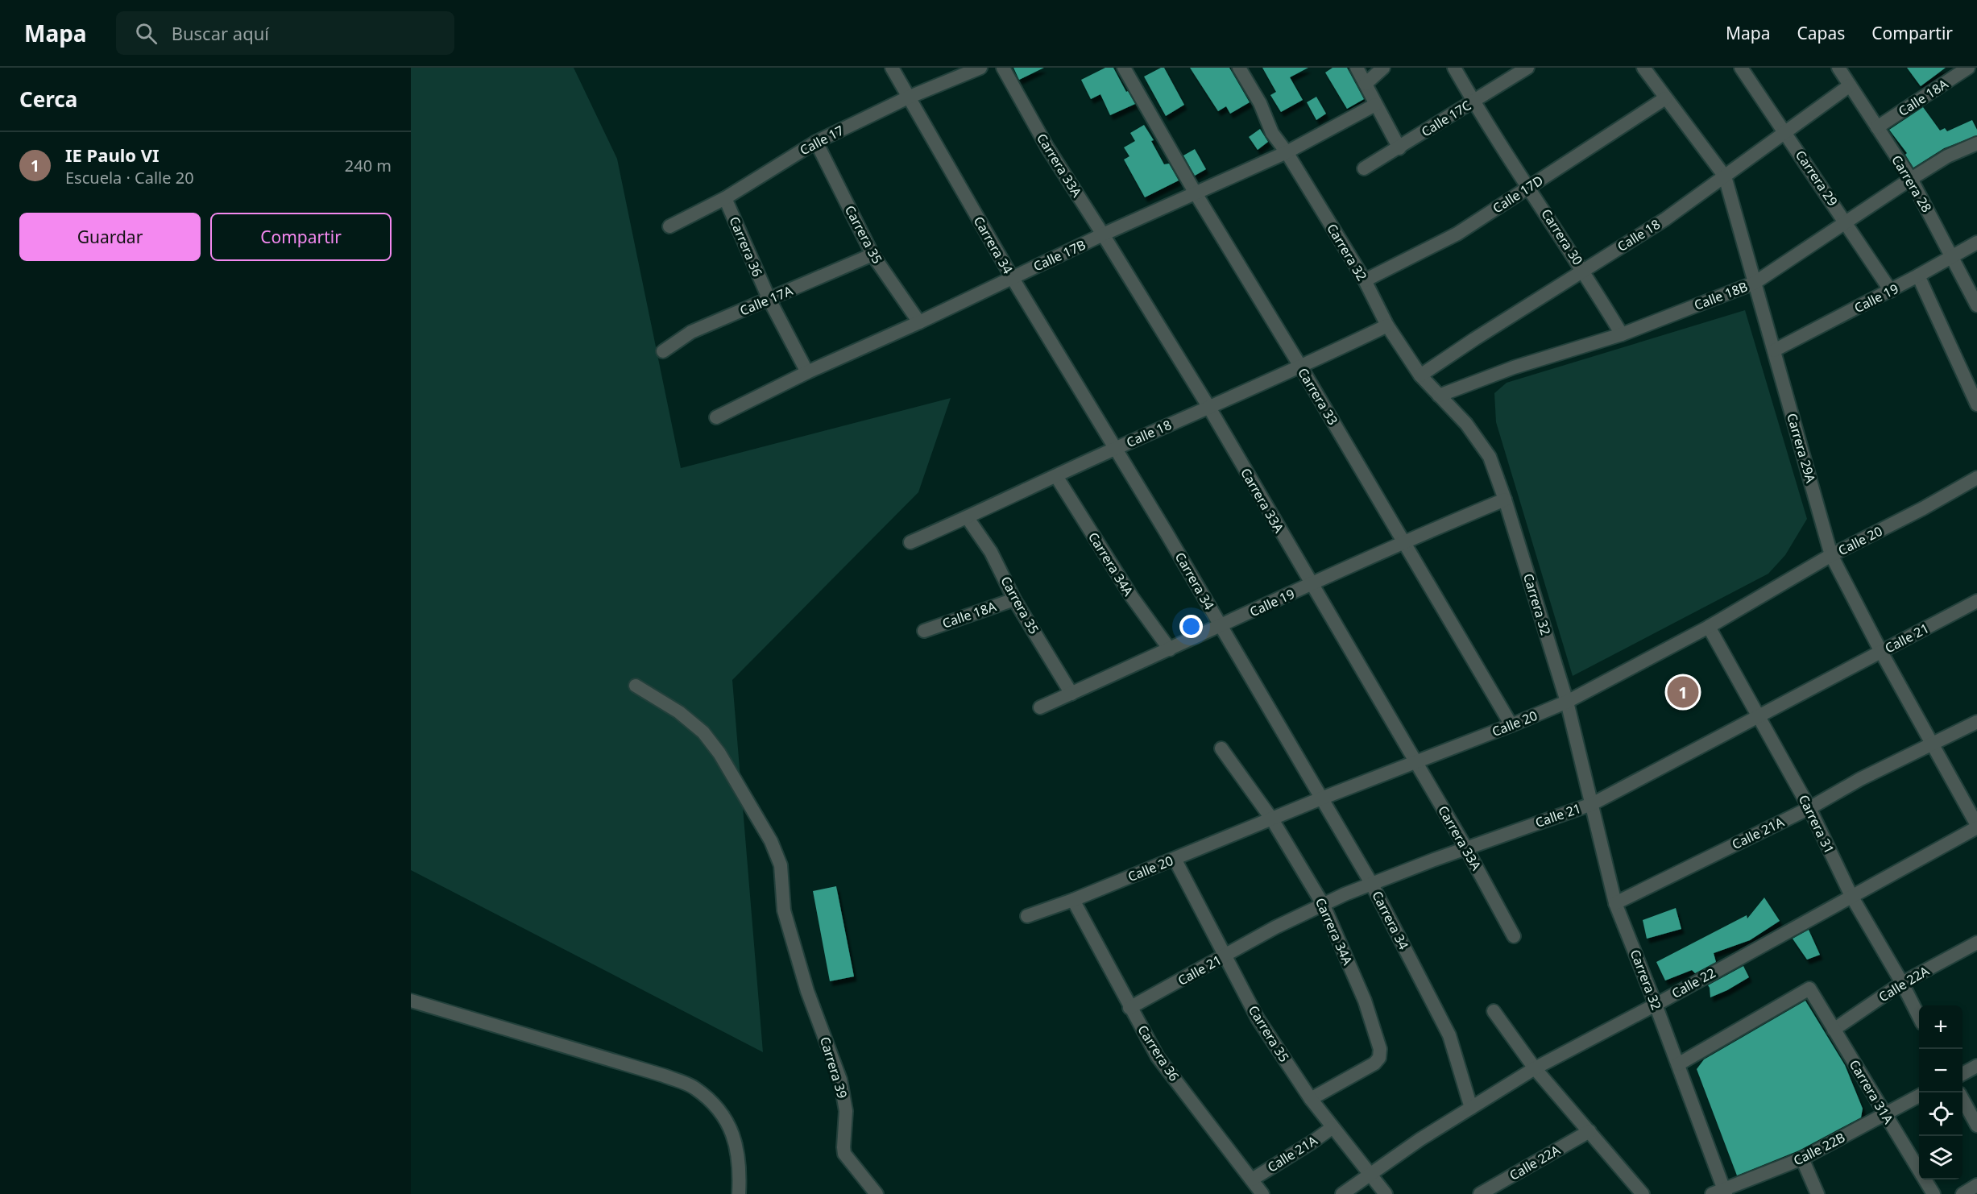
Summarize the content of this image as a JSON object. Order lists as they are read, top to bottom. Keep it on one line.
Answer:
{"streets":{"street":["Calle 18A","Calle 17C","Calle 17","Carrera 33A","Carrera 29","Carrera 28","Calle 17D","Carrera 35","Calle 18","Carrera 30","Carrera 34","Carrera 36","Carrera 32","Calle 17B","Calle 18B","Calle 19","Calle 17A","Carrera 33","Carrera 29A","Calle 20","Carrera 34A","Calle 21","Carrera 31","Calle 21A","Calle 22","Calle 22A","Carrera 39","Carrera 31A","Calle 22B"]},"crossings":[["Calle 18A","Carrera 28"],["Calle 18A","Carrera 35"],["Calle 17C","Carrera 30"],["Calle 17","Carrera 35"],["Calle 17","Carrera 34"],["Calle 17","Carrera 36"],["Carrera 33A","Calle 18"],["Carrera 33A","Calle 17B"],["Carrera 33A","Calle 19"],["Carrera 33A","Calle 20"],["Carrera 33A","Calle 21"],["Carrera 29","Calle 18"],["Carrera 29","Calle 18B"],["Carrera 29","Calle 19"],["Carrera 28","Calle 18"],["Carrera 28","Calle 18B"],["Carrera 28","Calle 19"],["Calle 17D","Carrera 30"],["Calle 17D","Carrera 32"],["Calle 17D","Carrera 29A"],["Carrera 35","Calle 18"],["Carrera 35","Calle 17B"],["Carrera 35","Calle 19"],["Carrera 35","Calle 17A"],["Carrera 35","Calle 20"],["Carrera 35","Carrera 34A"],["Carrera 35","Calle 21"],["Carrera 35","Calle 21A"],["Carrera 35","Calle 22"],["Calle 18","Carrera 30"],["Calle 18","Carrera 34"],["Calle 18","Carrera 32"],["Calle 18","Carrera 33"],["Calle 18","Carrera 29A"],["Calle 18","Carrera 34A"],["Carrera 30","Calle 18B"],["Carrera 34","Calle 17B"],["Carrera 34","Calle 19"],["Carrera 34","Calle 20"],["Carrera 34","Calle 21"],["Carrera 34","Calle 22"],["Carrera 36","Calle 17B"],["Carrera 36","Calle 17A"],["Carrera 36","Calle 20"],["Carrera 36","Calle 21"],["Carrera 36","Calle 21A"],["Carrera 32","Calle 17B"],["Carrera 32","Calle 18B"],["Carrera 32","Calle 19"],["Carrera 32","Calle 20"],["Carrera 32","Calle 21"],["Carrera 32","Calle 21A"],["Carrera 32","Calle 22"],["Carrera 32","Carrera 31A"],["Carrera 32","Calle 22B"],["Calle 17B","Carrera 33"],["Calle 18B","Carrera 29A"],["Calle 19","Carrera 33"],["Calle 19","Carrera 29A"],["Calle 19","Carrera 34A"],["Carrera 33","Calle 20"],["Carrera 29A","Calle 20"],["Carrera 29A","Calle 21"],["Carrera 29A","Calle 21A"],["Carrera 29A","Calle 22"],["Calle 20","Carrera 34A"],["Calle 20","Carrera 31"],["Carrera 34A","Calle 21"],["Calle 21","Carrera 31"],["Carrera 31","Calle 21A"],["Carrera 31","Calle 22"],["Carrera 31","Calle 22A"],["Calle 22A","Carrera 31A"],["Carrera 31A","Calle 22B"]],"page":{"header":"Mapa","search":"Buscar aquí","nav":["Mapa","Capas","Compartir"],"heading":"Cerca","list":[{"mark":"1","name":"IE Paulo VI","note":"Escuela · Calle 20","value":"240 m"}],"buttons":["Guardar","Compartir"],"pins":"1","map_buttons":["+","−"]}}
